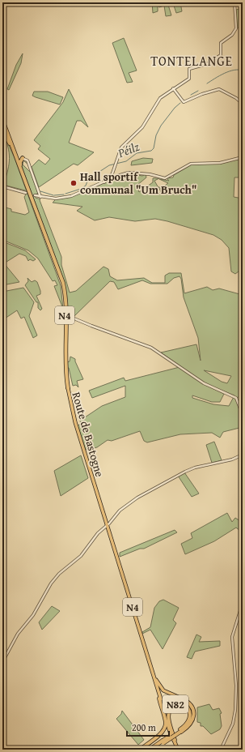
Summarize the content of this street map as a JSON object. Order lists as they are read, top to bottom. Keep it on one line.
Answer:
{"streets":{"highway":["N4","Route de Bastogne","N82"]},"crossings":[["N4","Route de Bastogne"],["Route de Bastogne","N82"]],"districts":["TONTELANGE"],"water":["Péilz"],"places":["Hall sportif communal \"Um Bruch\""],"scale_bar":"200 m"}
